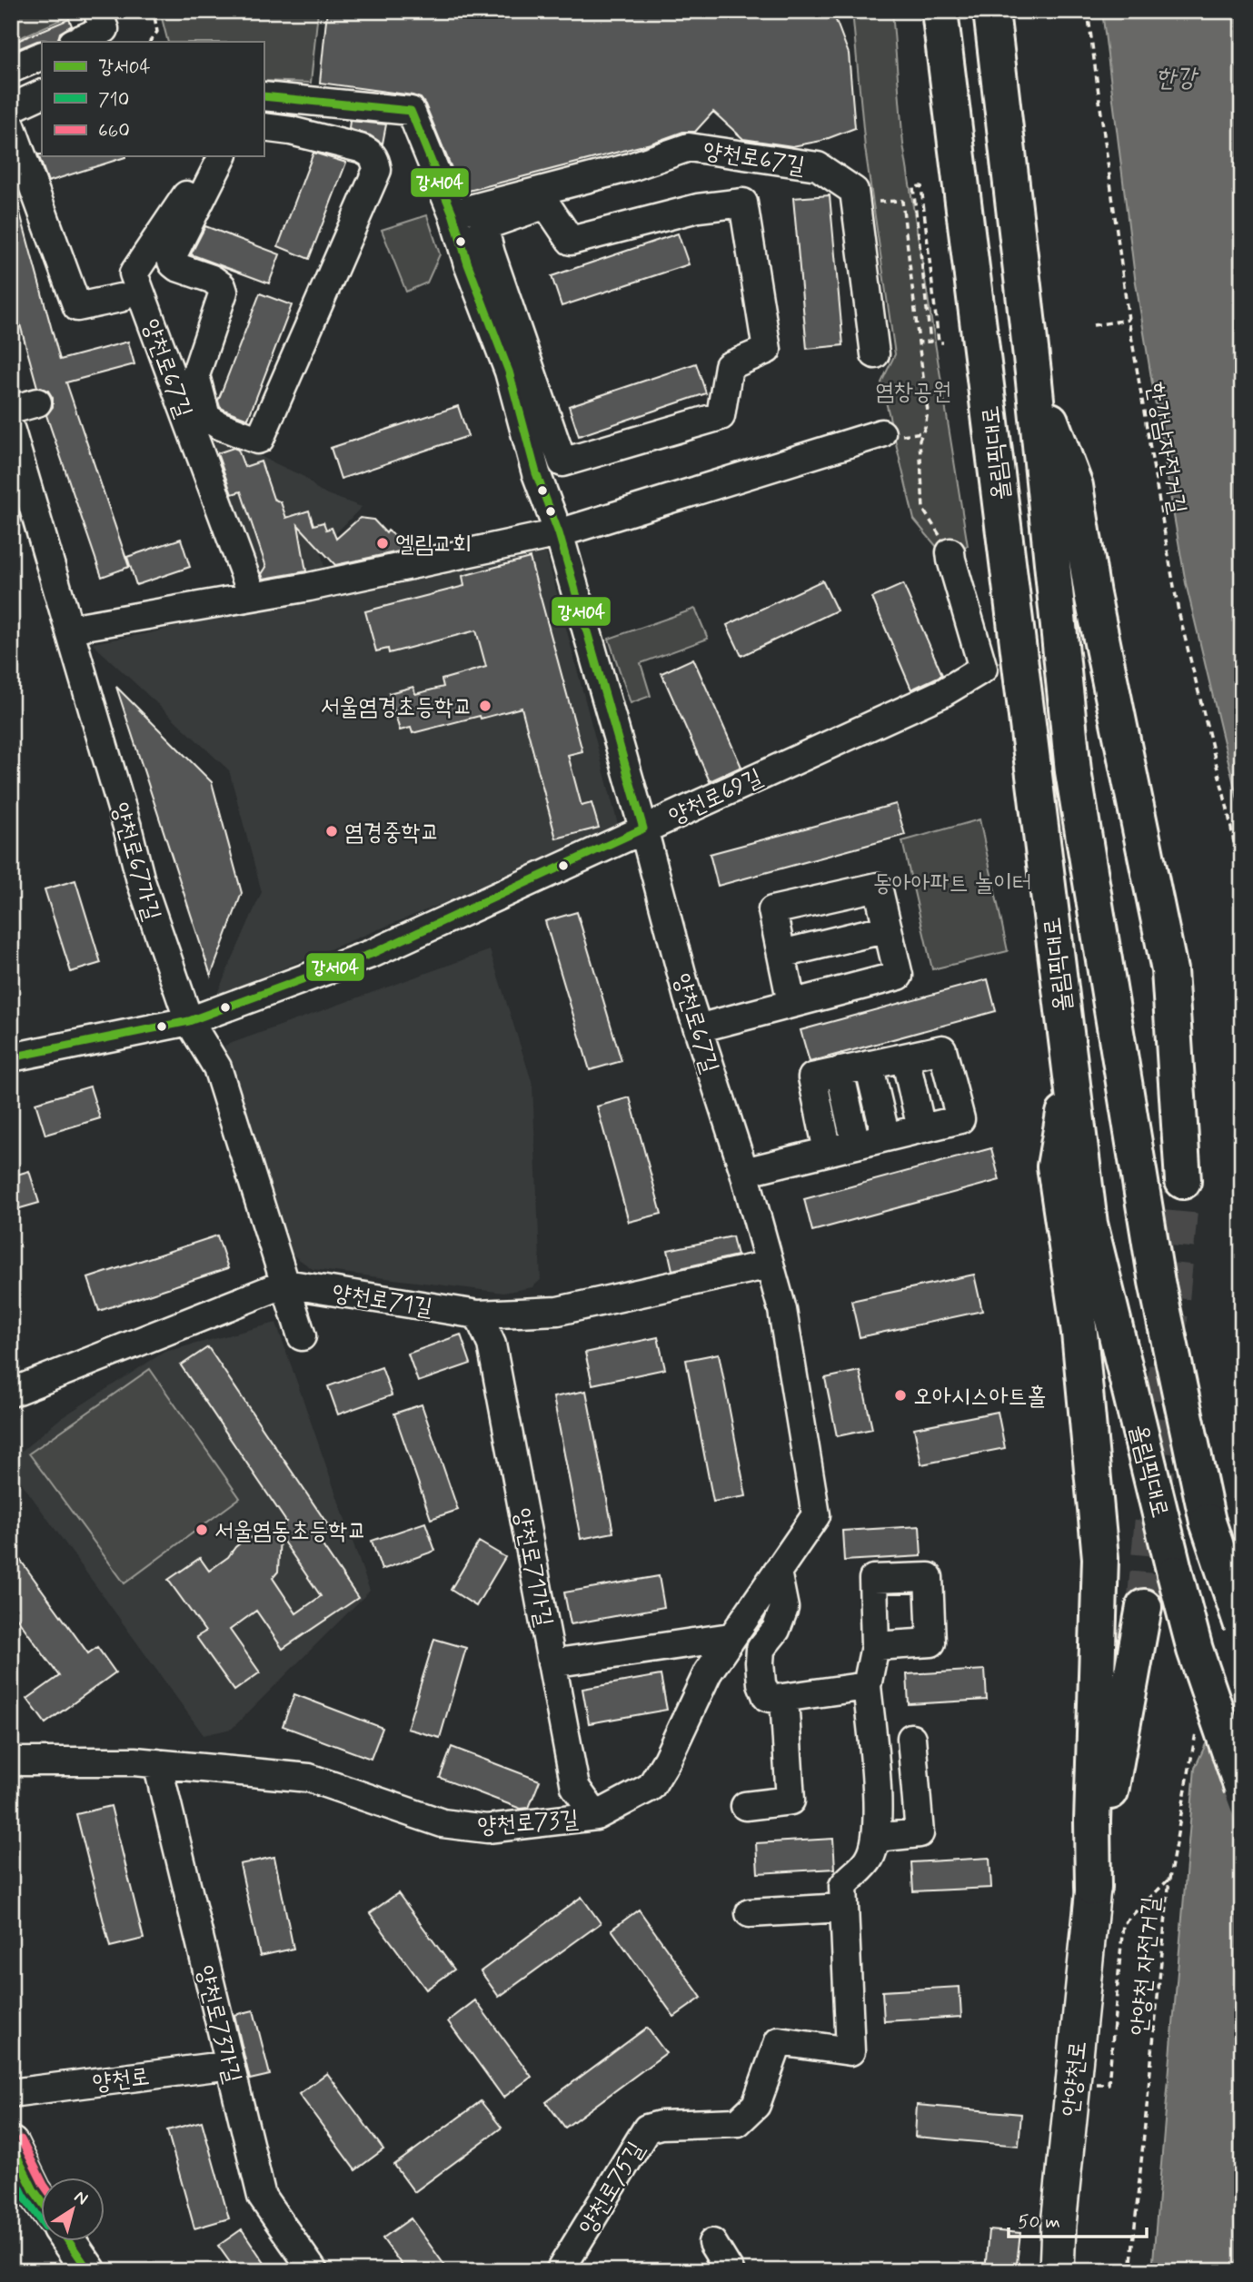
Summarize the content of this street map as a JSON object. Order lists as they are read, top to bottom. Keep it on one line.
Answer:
{"streets":{"highway":["올림픽대로"],"main road":["안양천로"],"street":["양천로67길","양천로69길","양천로67가길","양천로71길","양천로71가길","양천로73길","양천로73가길","양천로","양천로75길"],"path":["한강남자전거길","안양천 자전거길"]},"crossings":[["양천로67길","양천로69길"],["양천로67길","양천로71길"],["양천로67길","양천로73길"],["양천로69길","양천로67가길"],["양천로67가길","양천로71길"],["양천로71길","양천로71가길"],["양천로71가길","양천로73길"],["양천로73길","양천로73가길"],["양천로73가길","양천로"]],"water":["한강"],"parks":["염창공원","동아아파트 놀이터"],"places":["엘림교회","서울염경초등학교","염경중학교","오아시스아트홀","서울염동초등학교"],"lines":["transit line 강서04","transit line 660","transit line 710"],"legend":["강서04","710","660"],"scale_bar":"50 m","north":"top right"}
